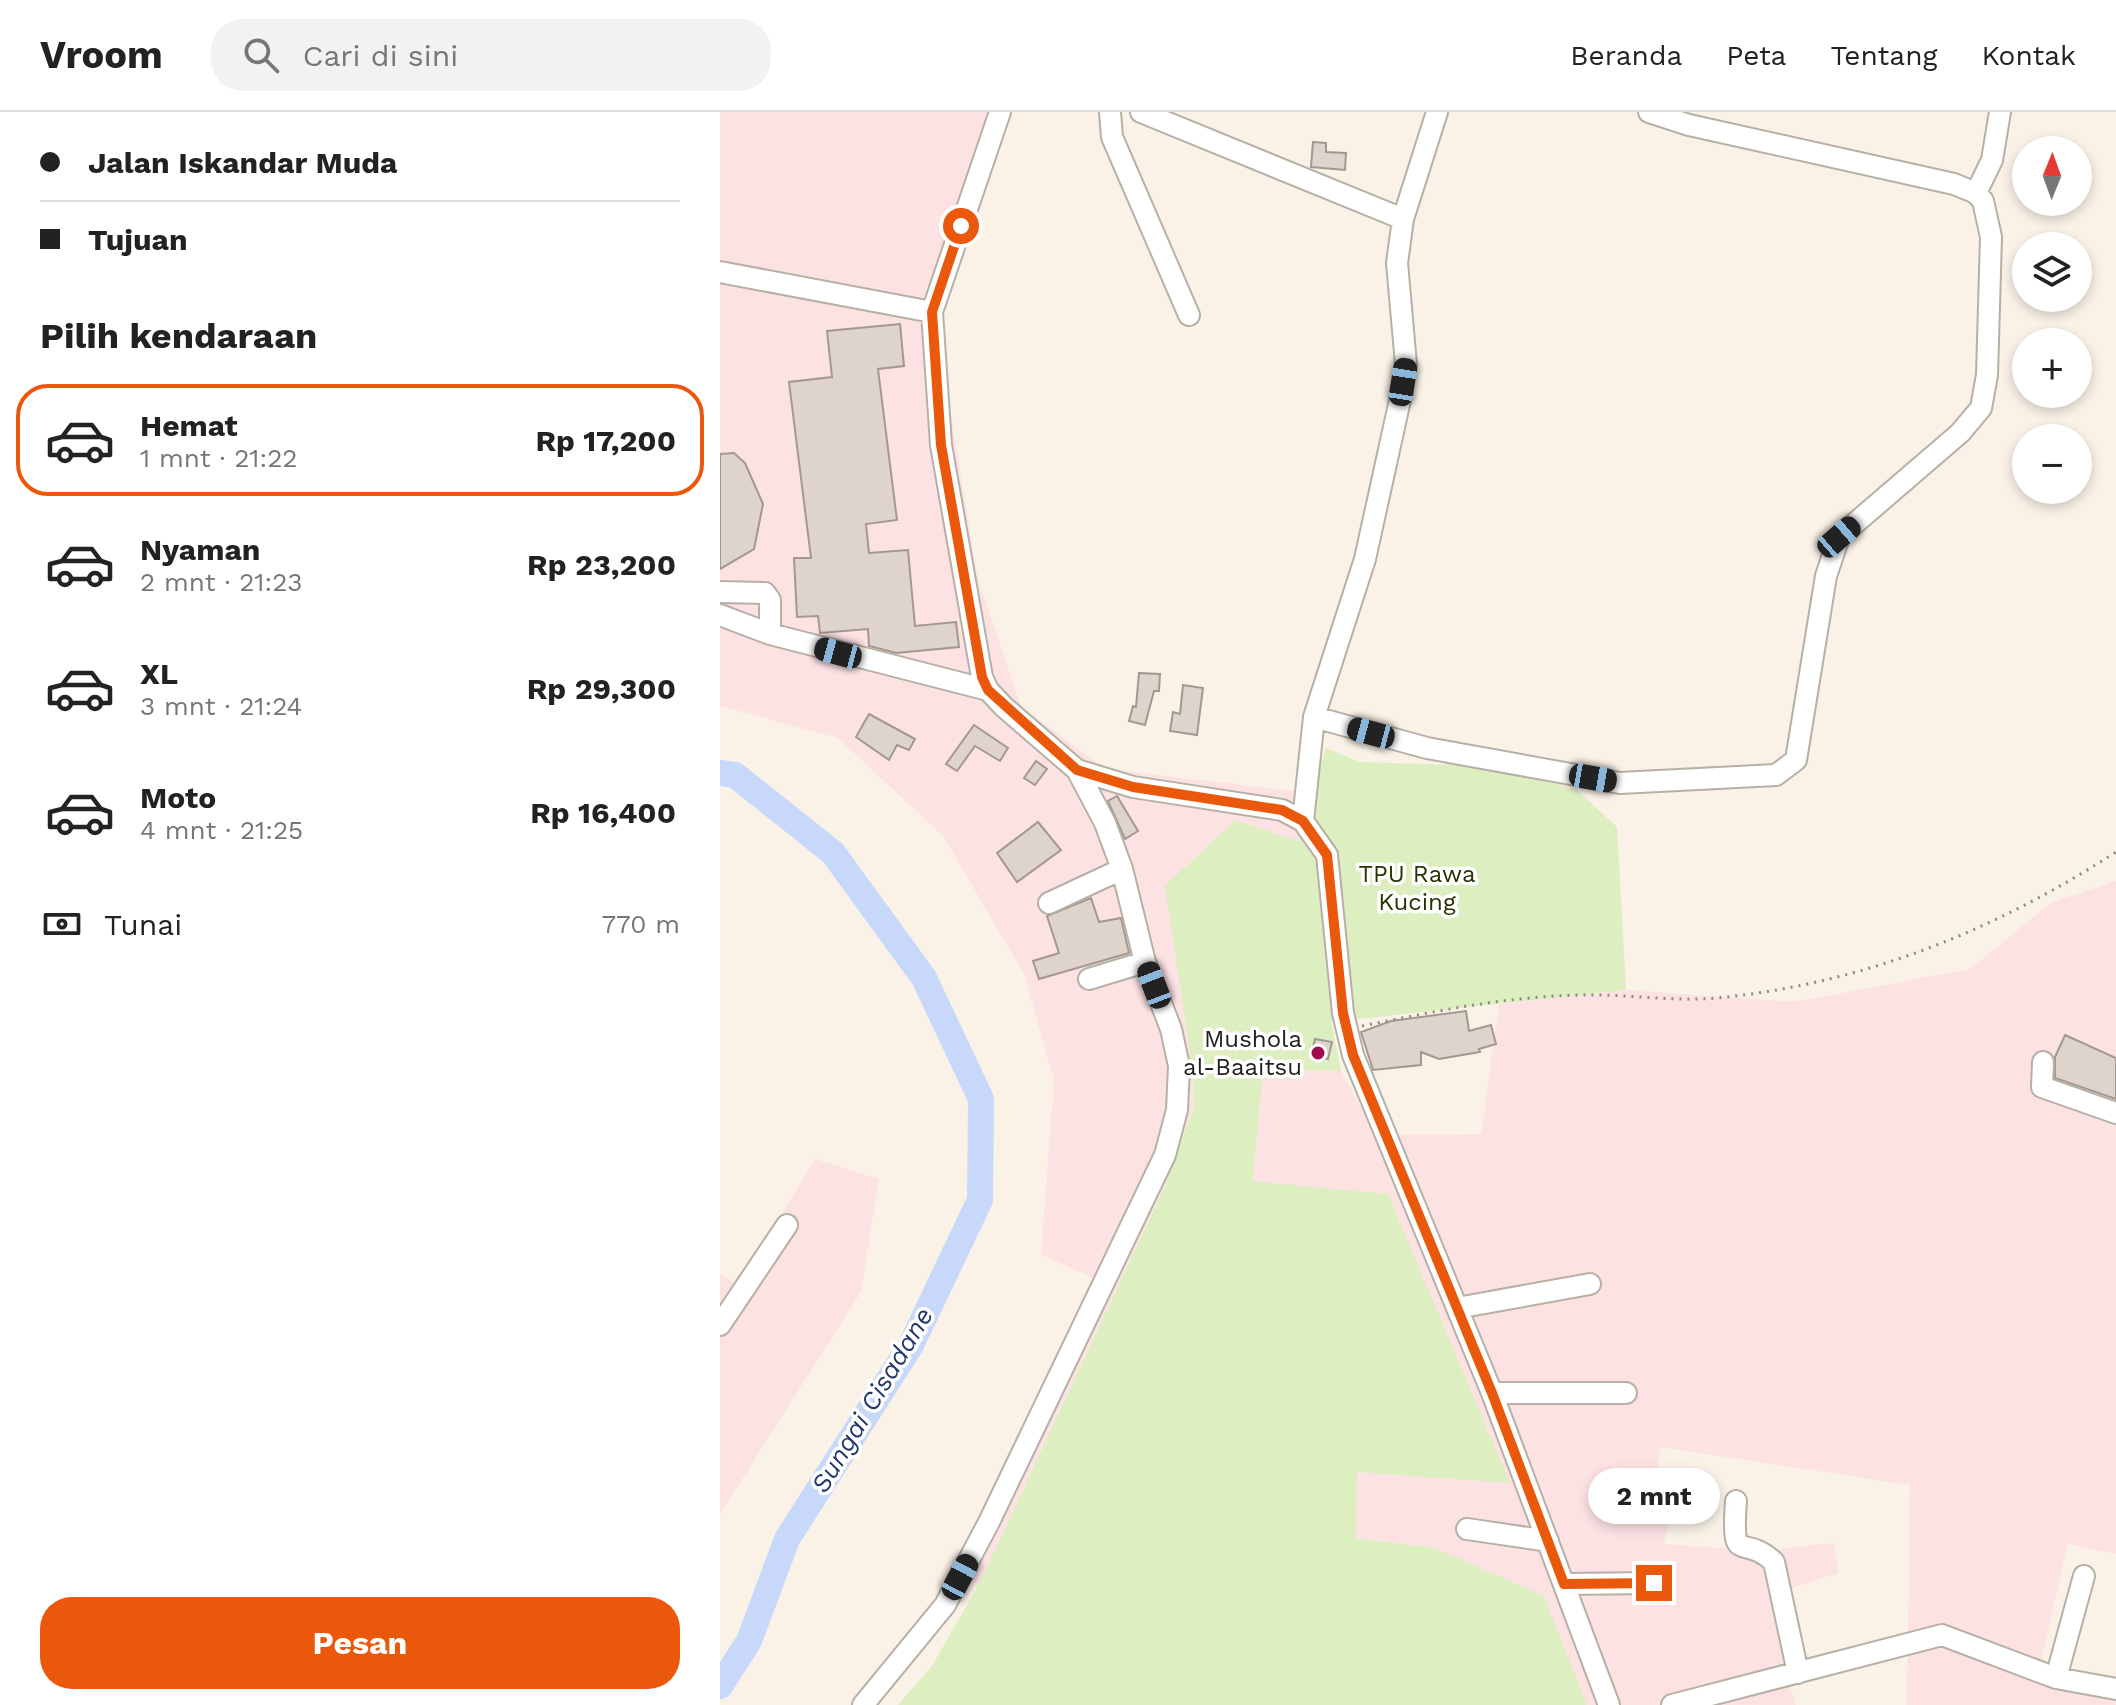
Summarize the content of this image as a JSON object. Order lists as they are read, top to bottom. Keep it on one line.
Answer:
{"water":["Sungai Cisadane"],"parks":["TPU Rawa Kucing"],"places":["Mushola al-Baaitsu"],"north":"top","page":{"header":"Vroom","search":"Cari di sini","nav":["Beranda","Peta","Tentang","Kontak"],"banner":["Jalan Iskandar Muda","Tujuan"],"map_buttons":["+","−"],"heading":"Pilih kendaraan","list":[{"name":"Hemat","note":"1 mnt · 21:22","value":"Rp 17,200"},{"name":"Nyaman","note":"2 mnt · 21:23","value":"Rp 23,200"},{"name":"XL","note":"3 mnt · 21:24","value":"Rp 29,300"},{"name":"Moto","note":"4 mnt · 21:25","value":"Rp 16,400"}],"pay":["Tunai","770 m"],"bubble":"2 mnt","buttons":"Pesan"}}
